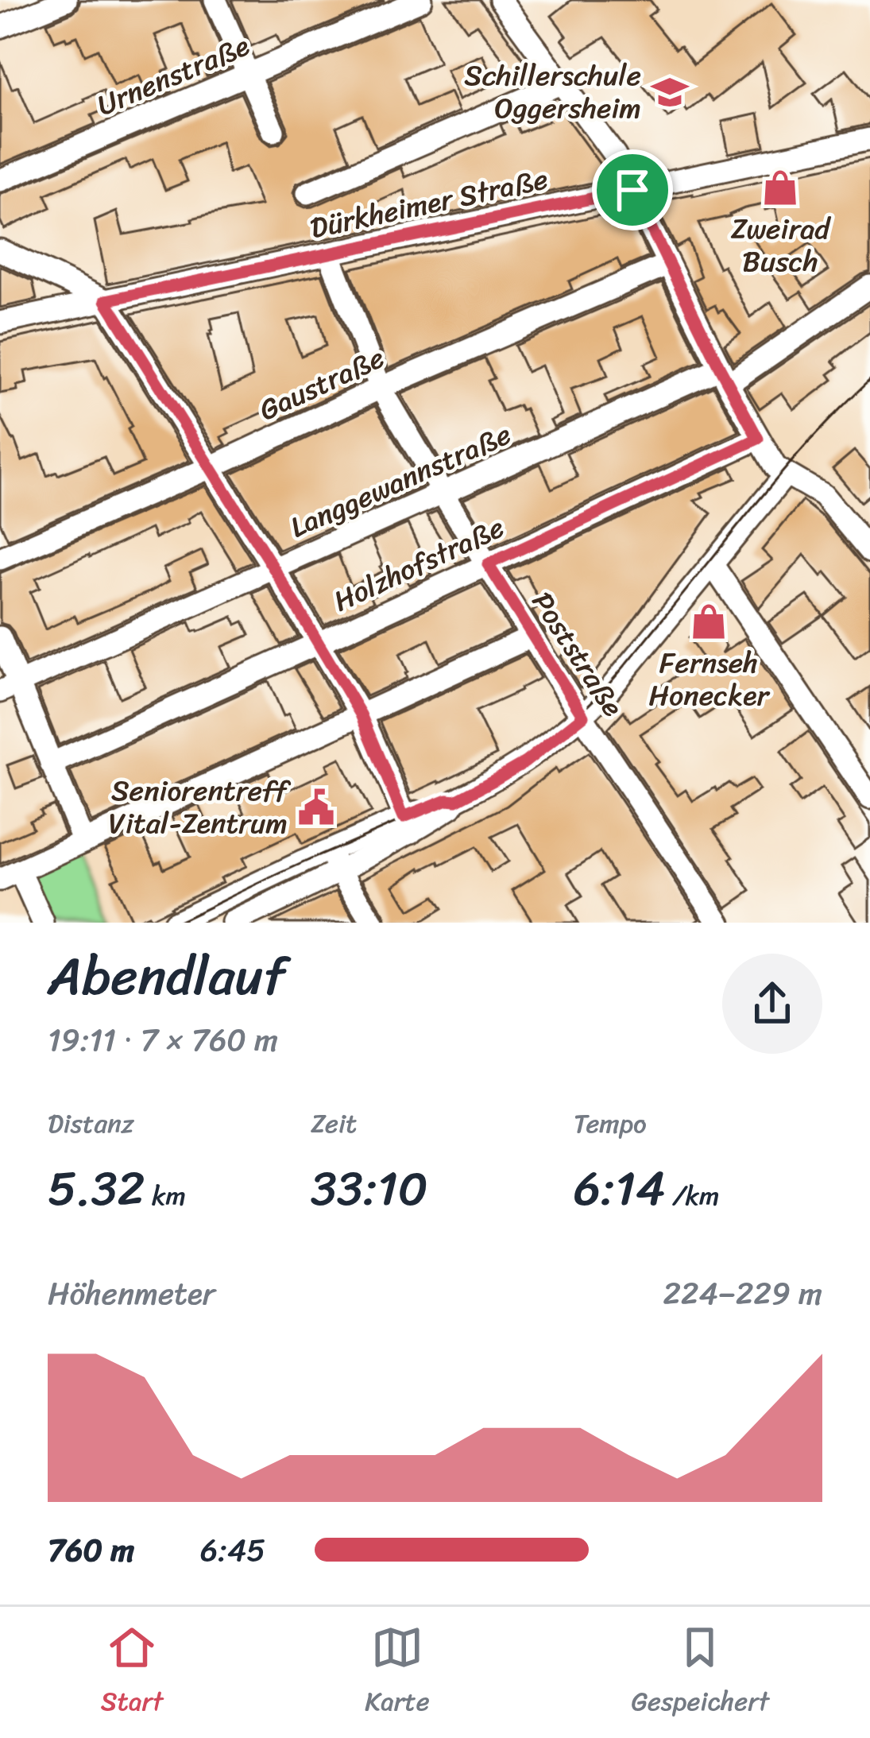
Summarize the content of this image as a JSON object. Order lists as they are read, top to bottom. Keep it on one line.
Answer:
{"streets":{"street":["Urnenstraße","Dürkheimer Straße","Gaustraße","Langgewannstraße","Holzhofstraße","Poststraße"]},"crossings":[["Dürkheimer Straße","Poststraße"],["Gaustraße","Poststraße"],["Langgewannstraße","Poststraße"],["Holzhofstraße","Poststraße"]],"places":{"school or university":["Schillerschule Oggersheim"],"shop":["Zweirad Busch","Fernseh Honecker"],"public building":["Seniorentreff Vital-Zentrum"]},"page":{"heading":["Abendlauf","19:11 · 7 × 760 m"],"stats":[["Distanz","5.32 km"],["Zeit","33:10"],["Tempo","6:14 /km"]],"chart":["Höhenmeter","224–229 m"],"list":[{"name":"760 m","note":"6:45"}],"tabs":["Start","Karte","Gespeichert"]}}
